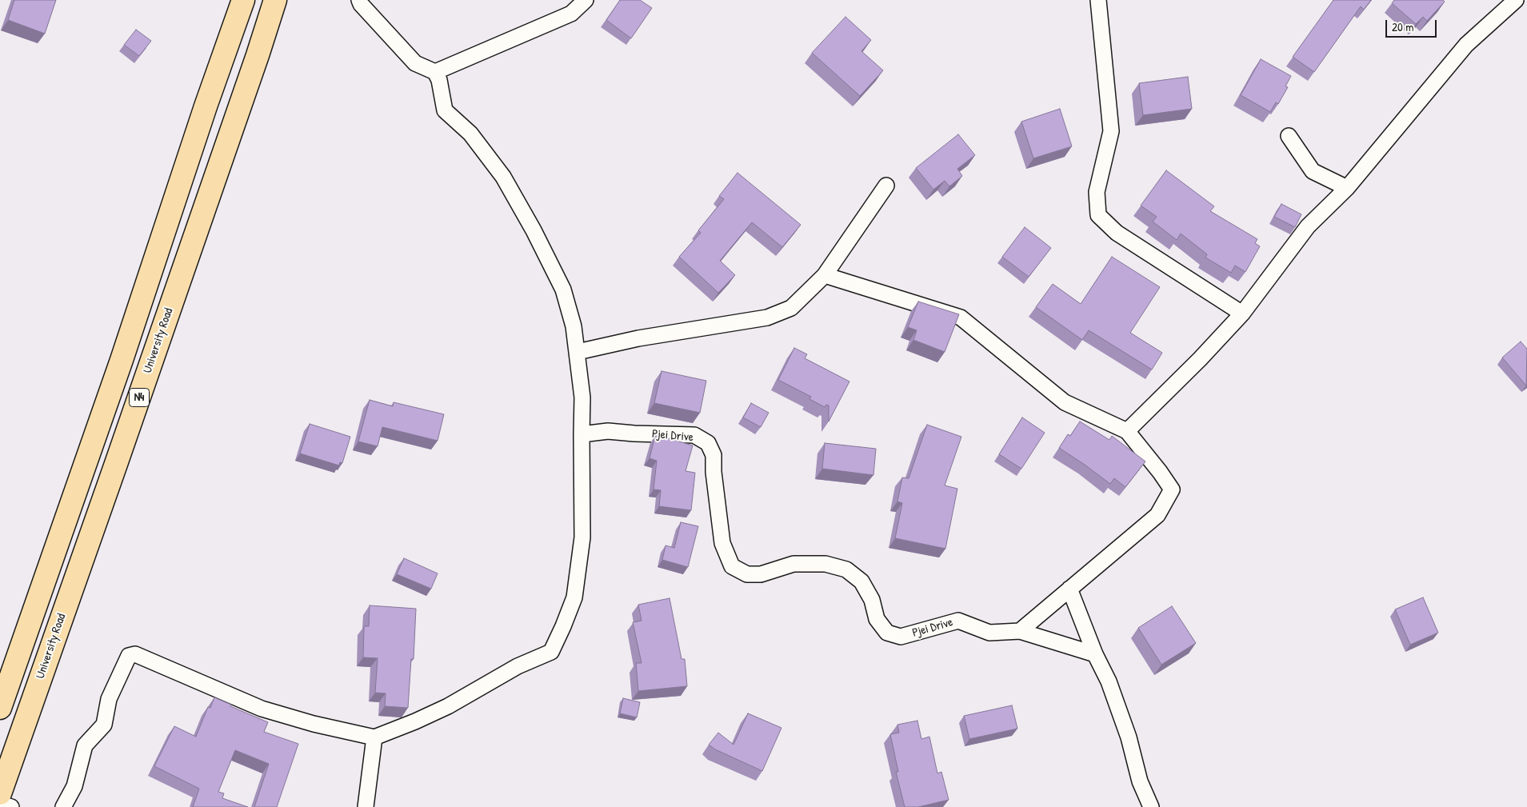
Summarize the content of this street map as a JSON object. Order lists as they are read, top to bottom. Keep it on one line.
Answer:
{"streets":{"highway":["University Road","N4"],"street":["Pjei Drive"]},"scale_bar":"20 m"}
